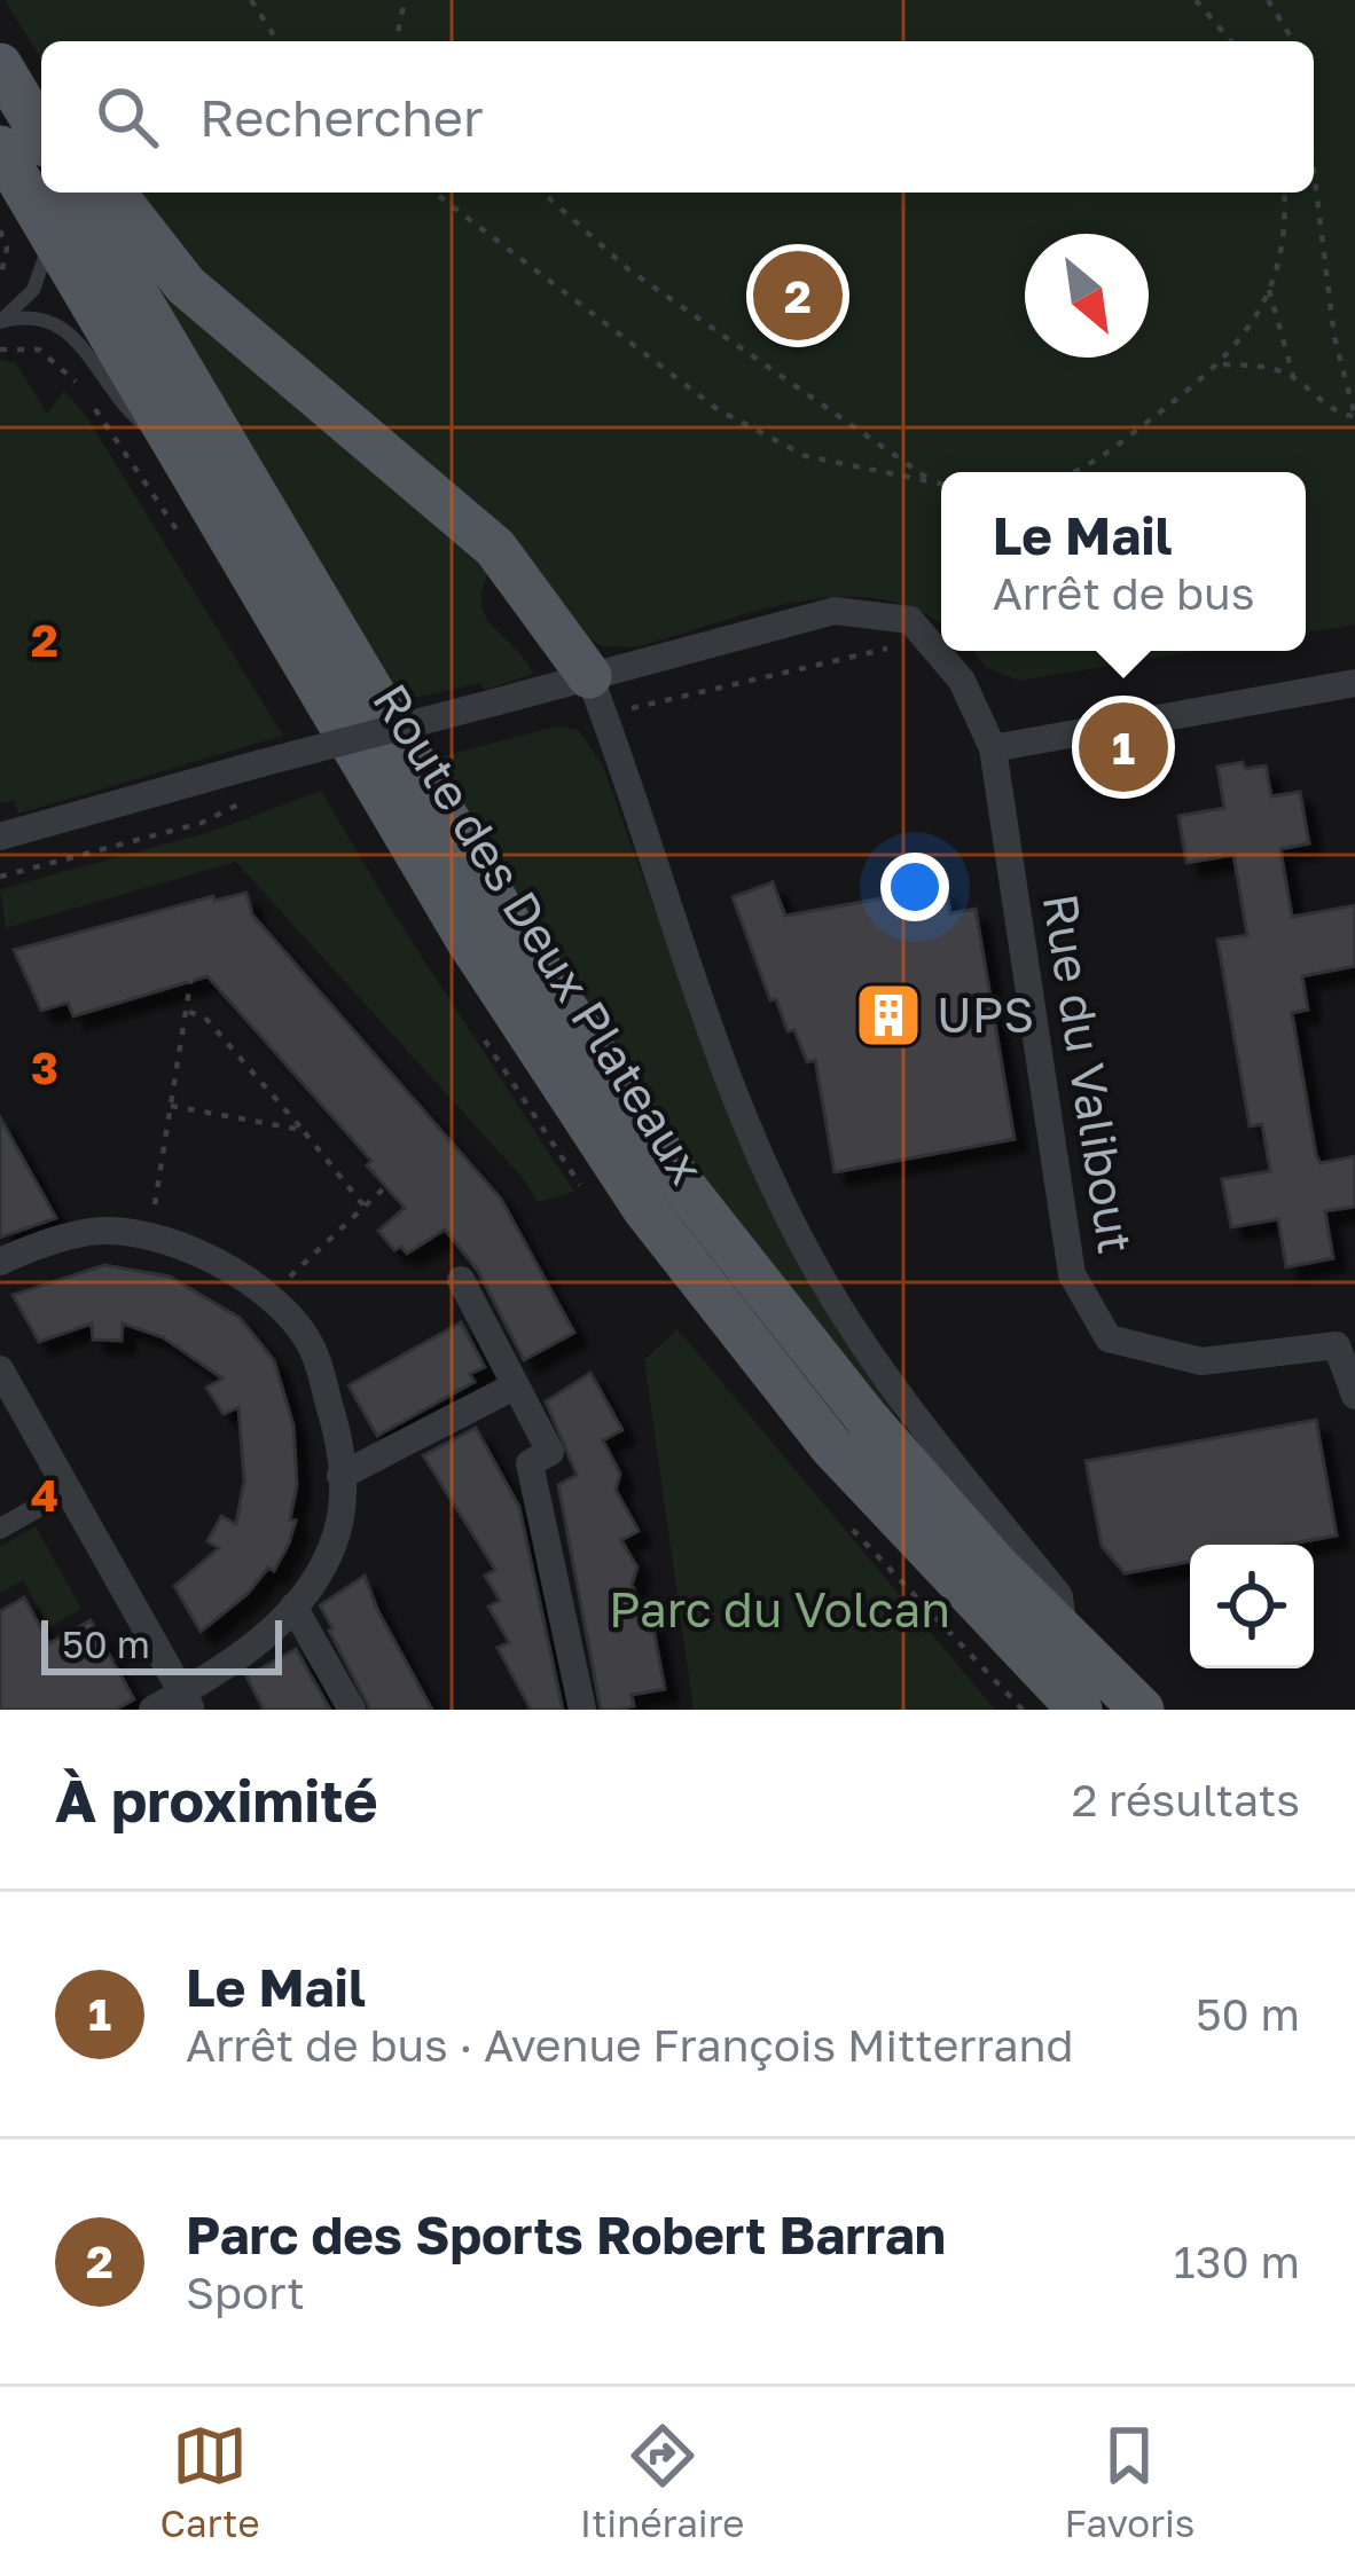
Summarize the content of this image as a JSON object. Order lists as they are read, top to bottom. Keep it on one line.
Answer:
{"streets":{"main road":["Route des Deux Plateaux"],"street":["Rue du Valibout"]},"parks":["Parc du Volcan"],"places":{"building":["UPS"]},"scale_bar":"50 m","north":"bottom right","page":{"search":"Rechercher","pins":["2","1"],"popup":["Le Mail","Arrêt de bus"],"scale":"50 m","heading":["À proximité","2 résultats"],"list":[{"mark":"1","name":"Le Mail","note":"Arrêt de bus · Avenue François Mitterrand","value":"50 m"},{"mark":"2","name":"Parc des Sports Robert Barran","note":"Sport","value":"130 m"}],"nav":["Carte","Itinéraire","Favoris"]},"grid":{"rows":["2","3","4"]}}
